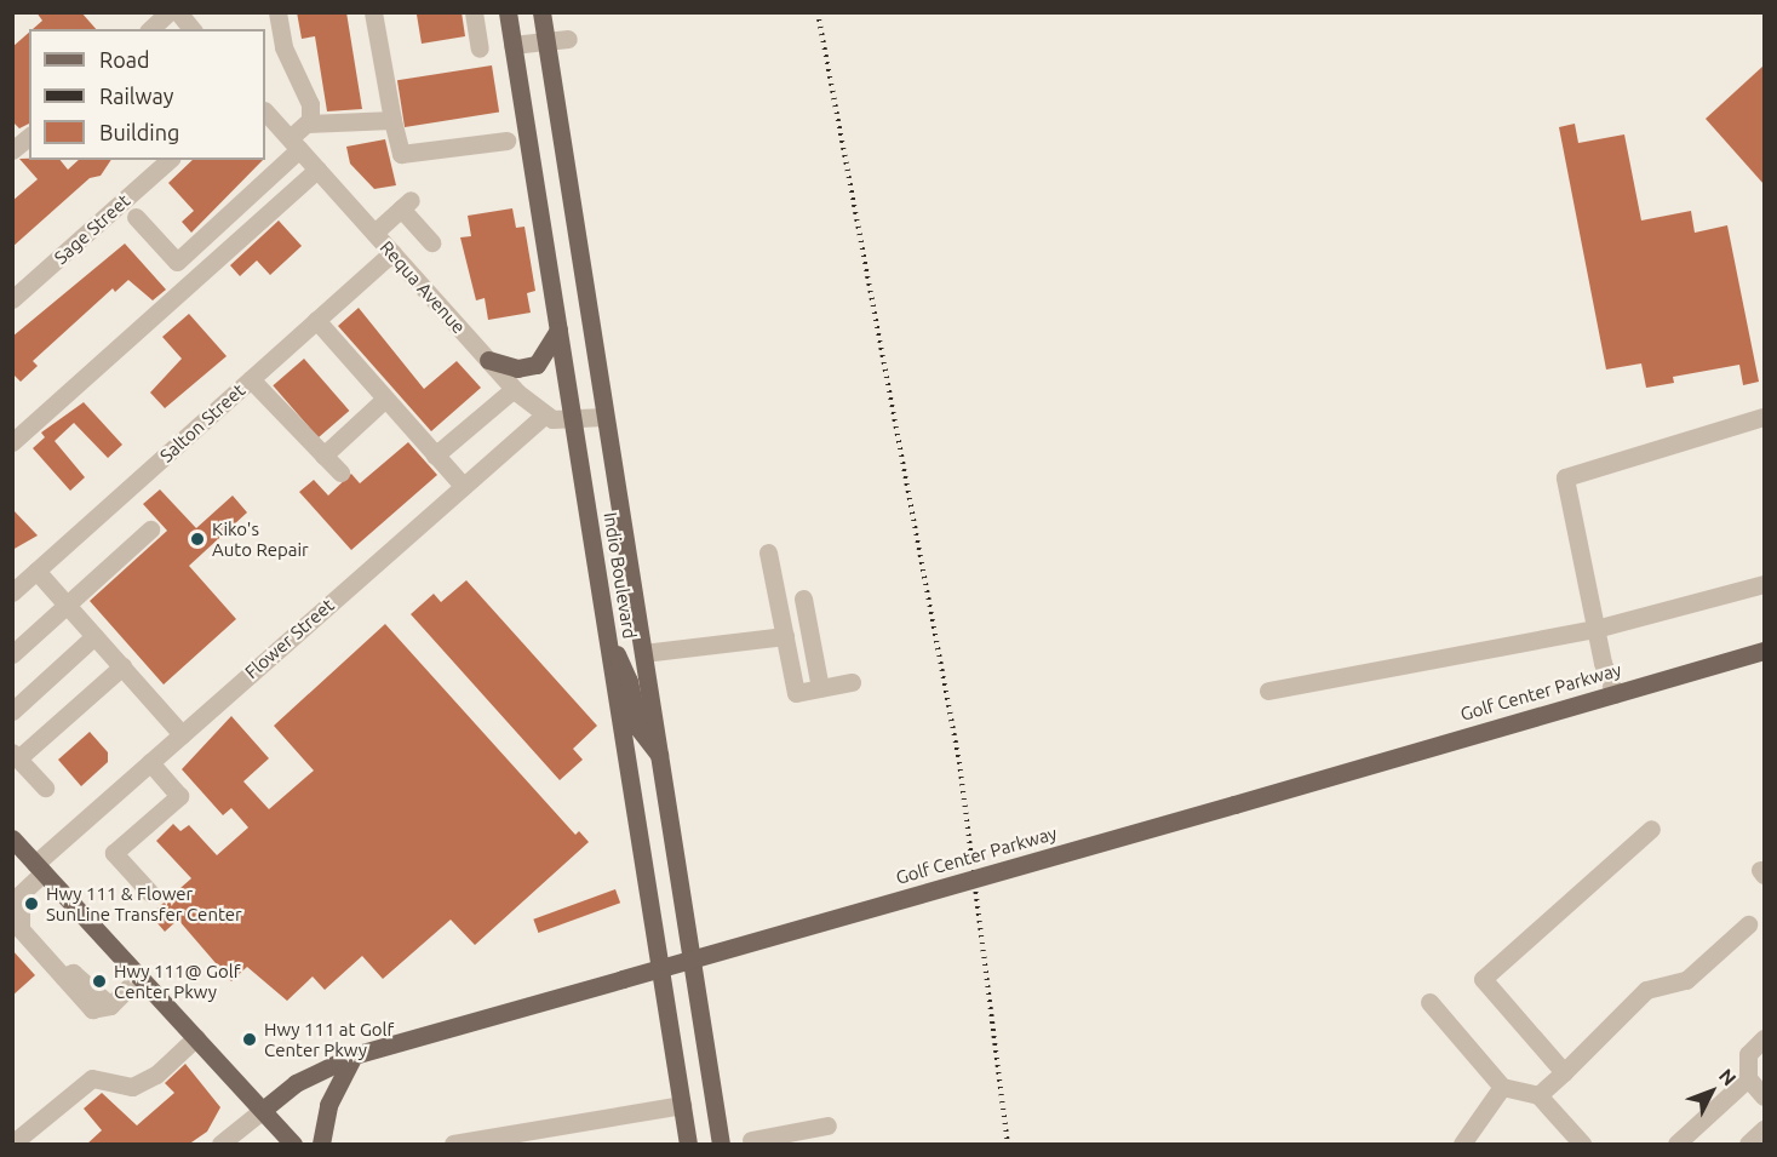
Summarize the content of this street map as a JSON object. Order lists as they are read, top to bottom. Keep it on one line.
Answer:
{"streets":{"main road":["Indio Boulevard","Golf Center Parkway"],"street":["Sage Street","Requa Avenue","Salton Street","Flower Street"]},"crossings":[["Requa Avenue","Salton Street"],["Requa Avenue","Indio Boulevard"],["Requa Avenue","Flower Street"]],"places":["Kiko's Auto Repair","Hwy 111 & Flower SunLine Transfer Center","Hwy 111@ Golf Center Pkwy","Hwy 111 at Golf Center Pkwy"],"legend":["Road","Railway","Building"],"north":"top right"}
